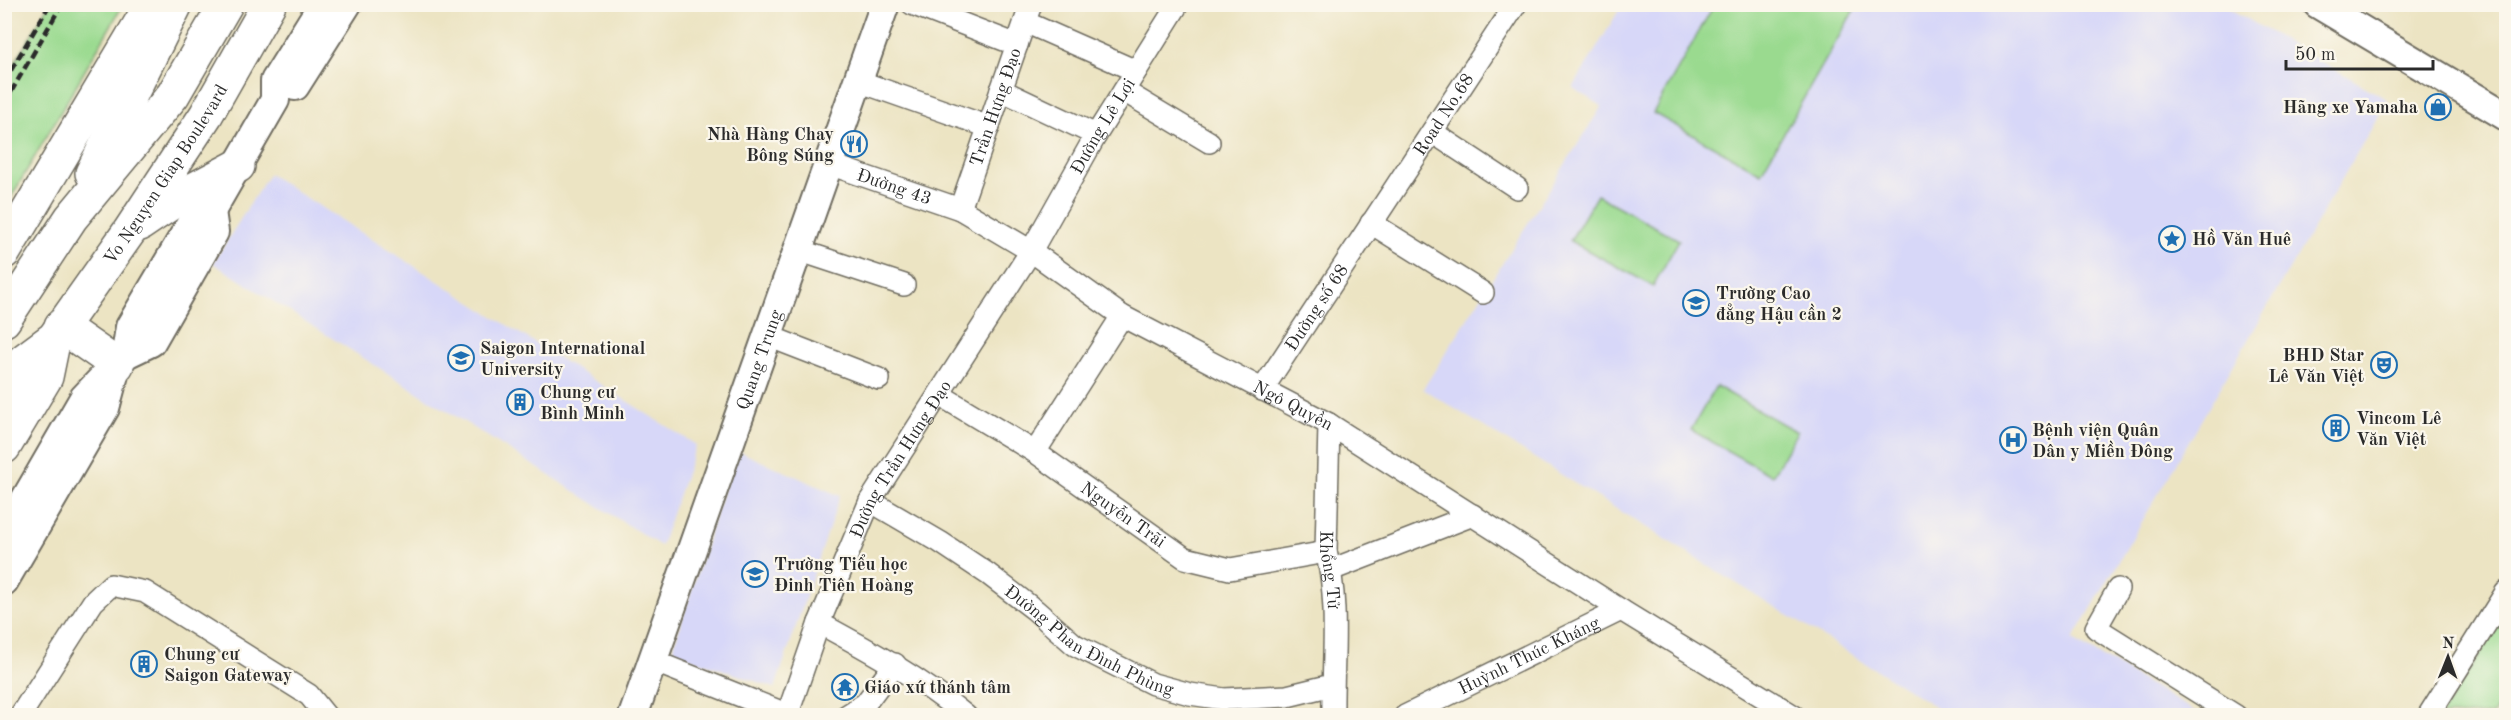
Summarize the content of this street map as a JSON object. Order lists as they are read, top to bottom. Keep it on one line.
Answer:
{"streets":{"highway":["Vo Nguyen Giap Boulevard"],"main road":["Quang Trung"],"street":["Trần Hưng Đạo","Road No.68","Đường Lê Lợi","Đường 43","Đường số 68","Ngô Quyền","Đường Trần Hưng Đạo","Nguyễn Trãi","Khổng Tử","Đường Phan Đình Phùng","Huỳnh Thúc Kháng"]},"crossings":[["Trần Hưng Đạo","Đường 43"],["Trần Hưng Đạo","Ngô Quyền"],["Road No.68","Đường số 68"],["Đường Lê Lợi","Ngô Quyền"],["Đường Lê Lợi","Đường Trần Hưng Đạo"],["Đường 43","Quang Trung"],["Đường 43","Ngô Quyền"],["Đường số 68","Ngô Quyền"],["Ngô Quyền","Đường Trần Hưng Đạo"],["Ngô Quyền","Nguyễn Trãi"],["Ngô Quyền","Khổng Tử"],["Ngô Quyền","Huỳnh Thúc Kháng"],["Đường Trần Hưng Đạo","Nguyễn Trãi"],["Đường Trần Hưng Đạo","Đường Phan Đình Phùng"],["Nguyễn Trãi","Khổng Tử"],["Khổng Tử","Đường Phan Đình Phùng"]],"places":{"shop":["Hãng xe Yamaha"],"restaurant":["Nhà Hàng Chay Bông Súng"],"place":["Hồ Văn Huê"],"school or university":["Trường Cao đẳng Hậu cần 2","Saigon International University","Trường Tiểu học Đinh Tiên Hoàng"],"theatre":["BHD Star Lê Văn Việt"],"building":["Chung cư Bình Minh","Vincom Lê Văn Việt","Chung cư Saigon Gateway"],"hospital":["Bệnh viện Quân Dân y Miền Đông"],"temple":["Giáo xứ thánh tâm"]},"scale_bar":"50 m","north":"top"}
